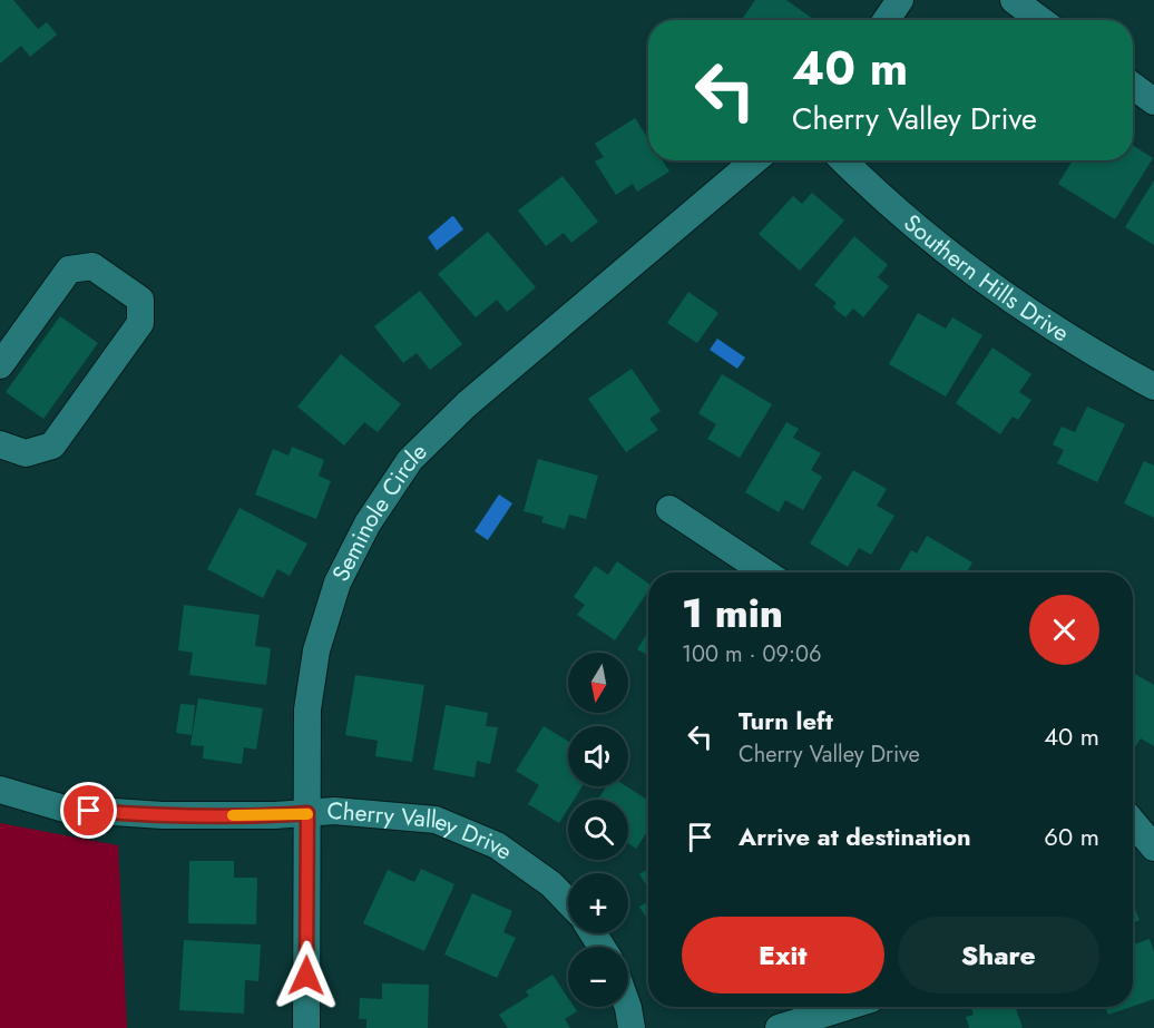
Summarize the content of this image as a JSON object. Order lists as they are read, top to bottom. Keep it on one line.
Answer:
{"streets":{"street":["Southern Hills Drive","Seminole Circle","Cherry Valley Drive"]},"crossings":[["Seminole Circle","Cherry Valley Drive"]],"north":"bottom","page":{"turn":["40 m","Cherry Valley Drive"],"heading":["1 min","100 m · 09:06"],"map_buttons":["+","−"],"list":[{"name":"Turn left","note":"Cherry Valley Drive","value":"40 m"},{"name":"Arrive at destination","value":"60 m"}],"buttons":["Exit","Share"]}}
